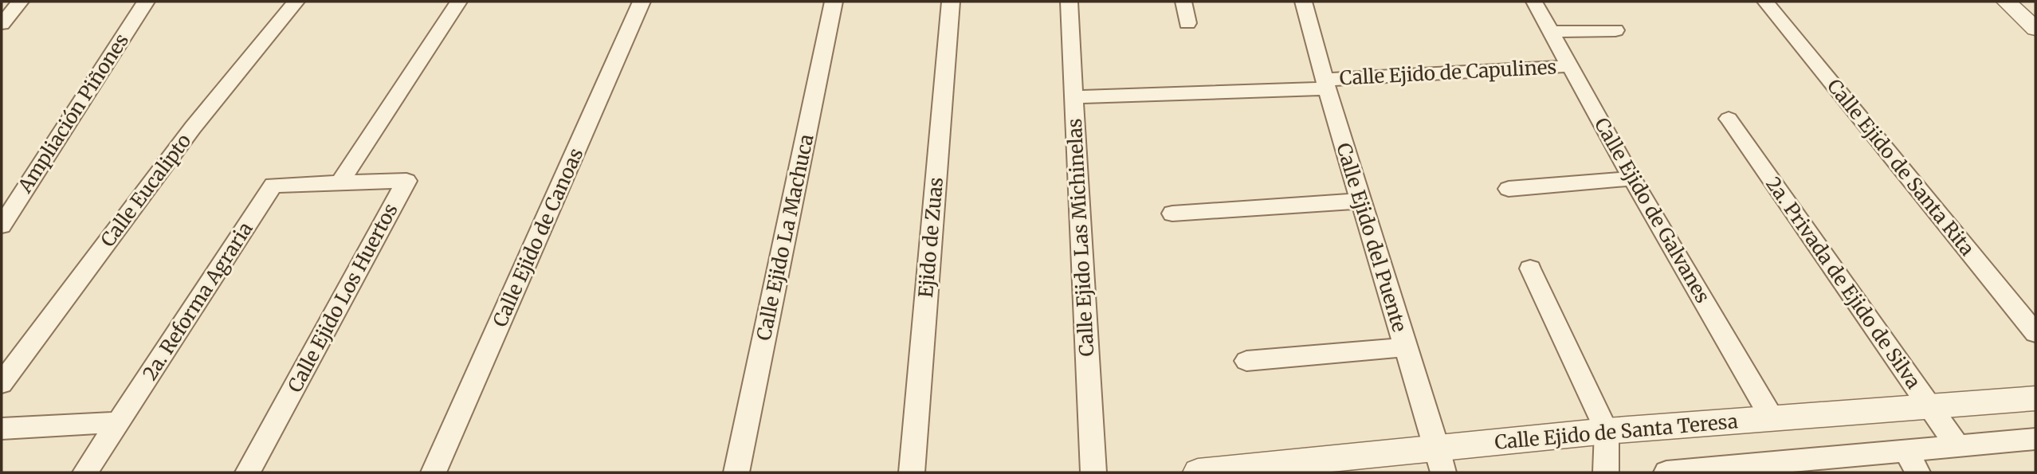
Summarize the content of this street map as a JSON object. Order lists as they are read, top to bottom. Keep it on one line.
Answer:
{"streets":{"street":["Calle Ejido de Capulines","Ampliación Piñones","Calle Ejido de Santa Rita","Calle Eucalipto","Calle Ejido de Galvanes","Calle Ejido de Canoas","Calle Ejido La Machuca","Ejido de Zuas","Calle Ejido Las Michinelas","Calle Ejido del Puente","2a. Privada de Ejido de Silva","Calle Ejido Los Huertos","2a. Reforma Agraria","Calle Ejido de Santa Teresa"]},"crossings":[["Calle Ejido de Capulines","Calle Ejido de Galvanes"],["Calle Ejido de Capulines","Calle Ejido Las Michinelas"],["Calle Ejido de Capulines","Calle Ejido del Puente"],["Calle Ejido de Galvanes","Calle Ejido de Santa Teresa"],["Calle Ejido del Puente","Calle Ejido de Santa Teresa"],["2a. Privada de Ejido de Silva","Calle Ejido de Santa Teresa"],["Calle Ejido Los Huertos","2a. Reforma Agraria"]]}
